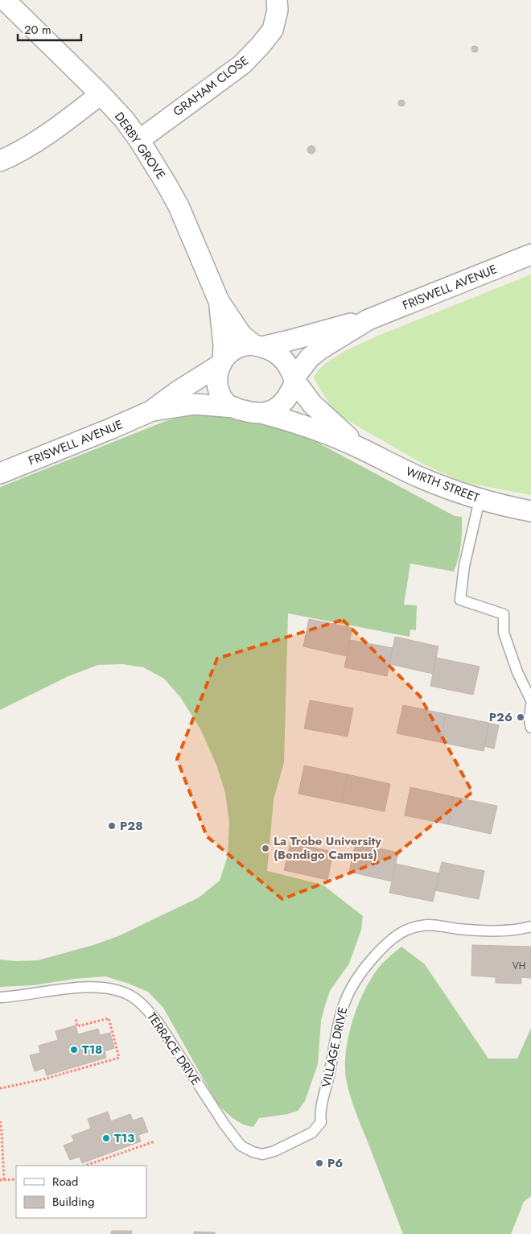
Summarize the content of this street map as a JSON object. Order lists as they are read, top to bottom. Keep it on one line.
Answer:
{"streets":{"street":["GRAHAM CLOSE","DERBY GROVE","FRISWELL AVENUE","WIRTH STREET"],"lane":["VILLAGE DRIVE","TERRACE DRIVE"]},"crossings":[["GRAHAM CLOSE","DERBY GROVE"],["DERBY GROVE","FRISWELL AVENUE"],["DERBY GROVE","WIRTH STREET"],["FRISWELL AVENUE","WIRTH STREET"],["VILLAGE DRIVE","TERRACE DRIVE"]],"places":["P26","P28","La Trobe University (Bendigo Campus)","T18","T13","P6"],"house_numbers":["VH"],"legend":["Road","Building"],"scale_bar":"20 m"}
